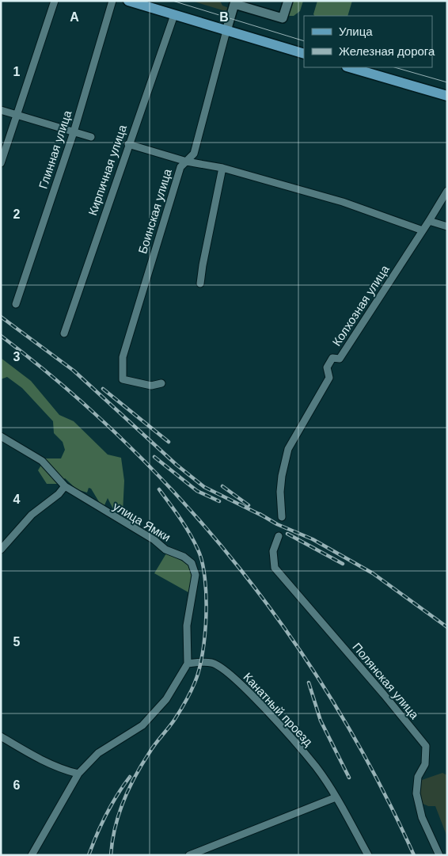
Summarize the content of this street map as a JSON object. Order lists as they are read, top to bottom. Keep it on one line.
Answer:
{"streets":{"street":["Глинная улица","Кирпичная улица","Боинская улица","Колхозная улица","улица Ямки","Полянская улица","Канатный проезд"]},"crossings":[["улица Ямки","Канатный проезд"]],"legend":["Улица","Железная дорога"],"grid":{"columns":["A","B"],"rows":["1","2","3","4","5","6"]}}
